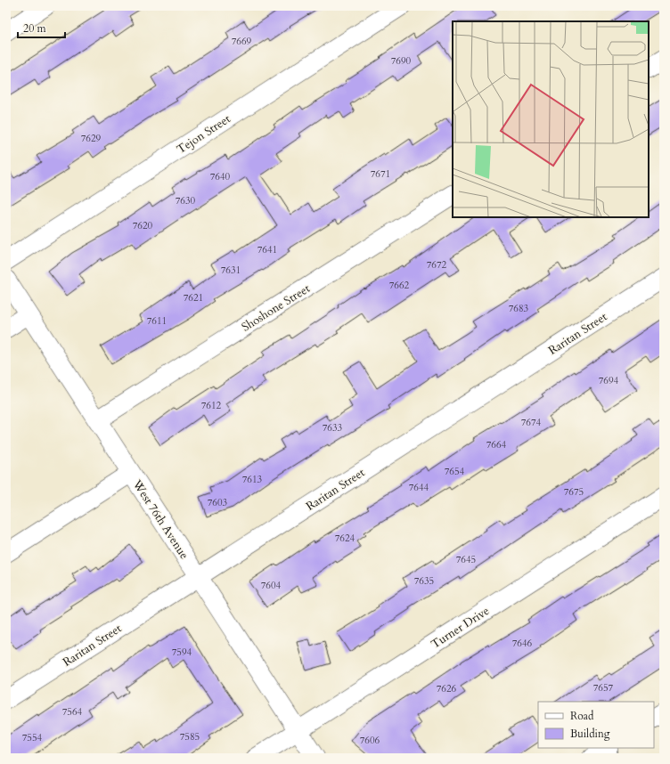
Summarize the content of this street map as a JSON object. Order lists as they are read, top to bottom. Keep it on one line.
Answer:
{"streets":{"street":["Tejon Street","Shoshone Street","Raritan Street","West 76th Avenue","Turner Drive"]},"crossings":[["Shoshone Street","West 76th Avenue"],["Raritan Street","West 76th Avenue"],["West 76th Avenue","Turner Drive"]],"house_numbers":["7669","7690","7629","7671","7640","7630","7620","7641","7672","7631","7662","7621","7683","7611","7694","7612","7674","7633","7664","7654","7613","7644","7675","7603","7624","7645","7635","7604","7646","7594","7657","7626","7564","7585","7554","7606"],"legend":["Road","Building"],"scale_bar":"20 m"}
